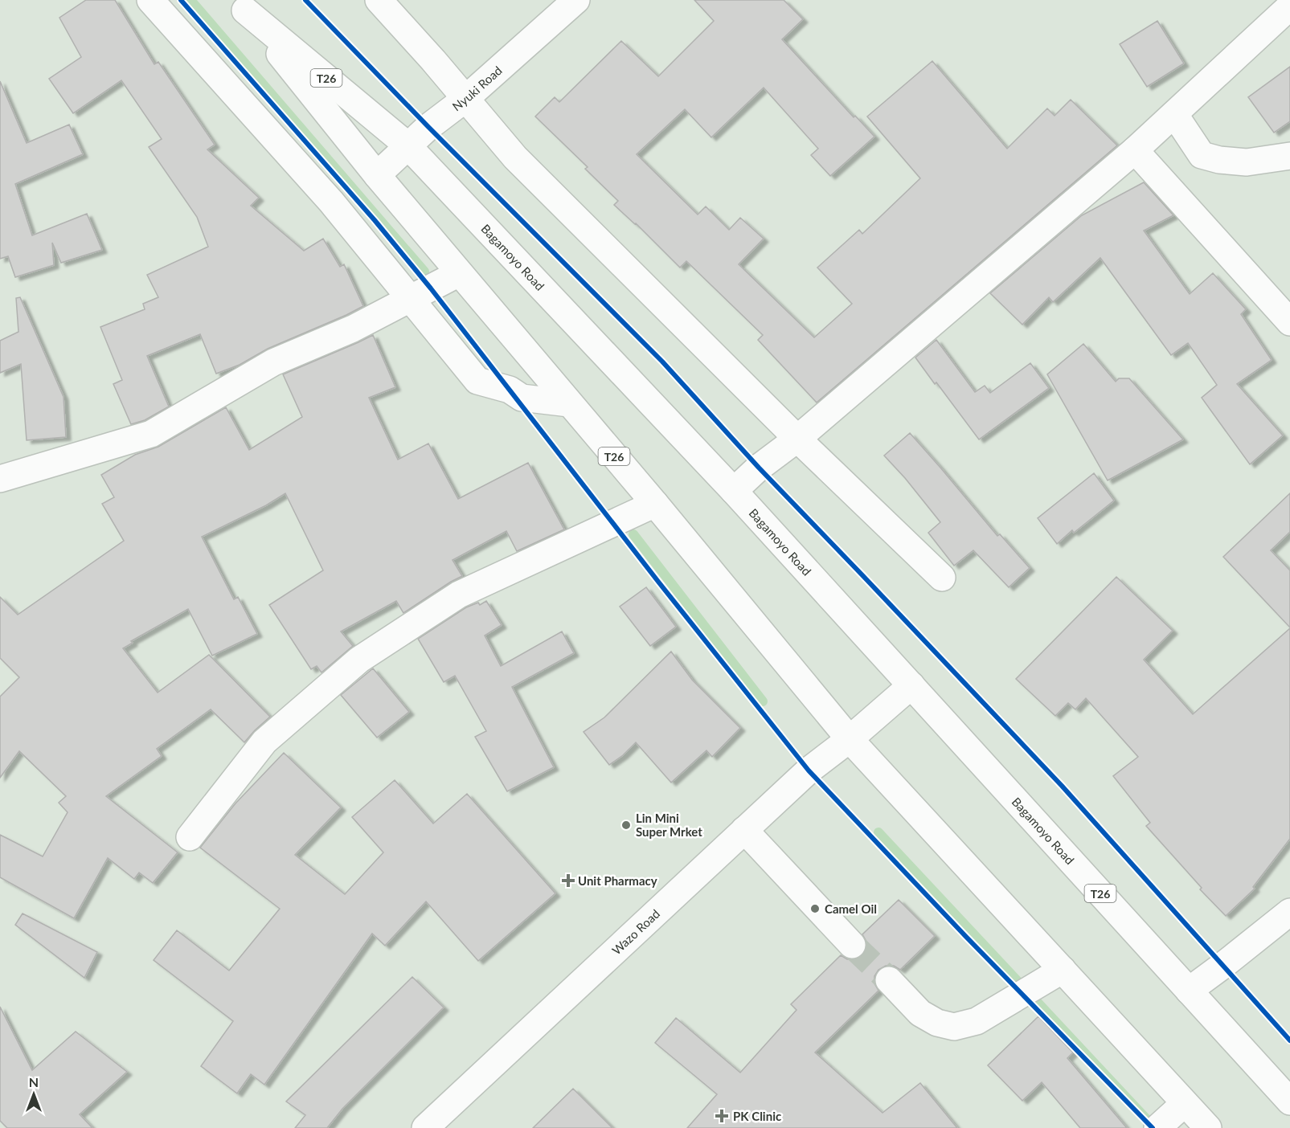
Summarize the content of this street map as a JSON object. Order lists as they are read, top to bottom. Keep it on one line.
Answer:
{"streets":{"main road":["T26","Nyuki Road","Bagamoyo Road","Wazo Road"]},"crossings":[["Nyuki Road","Bagamoyo Road"],["Bagamoyo Road","Wazo Road"]],"places":{"other":["Lin Mini Super Mrket","Camel Oil"],"health":["Unit Pharmacy","PK Clinic"]},"north":"top"}
